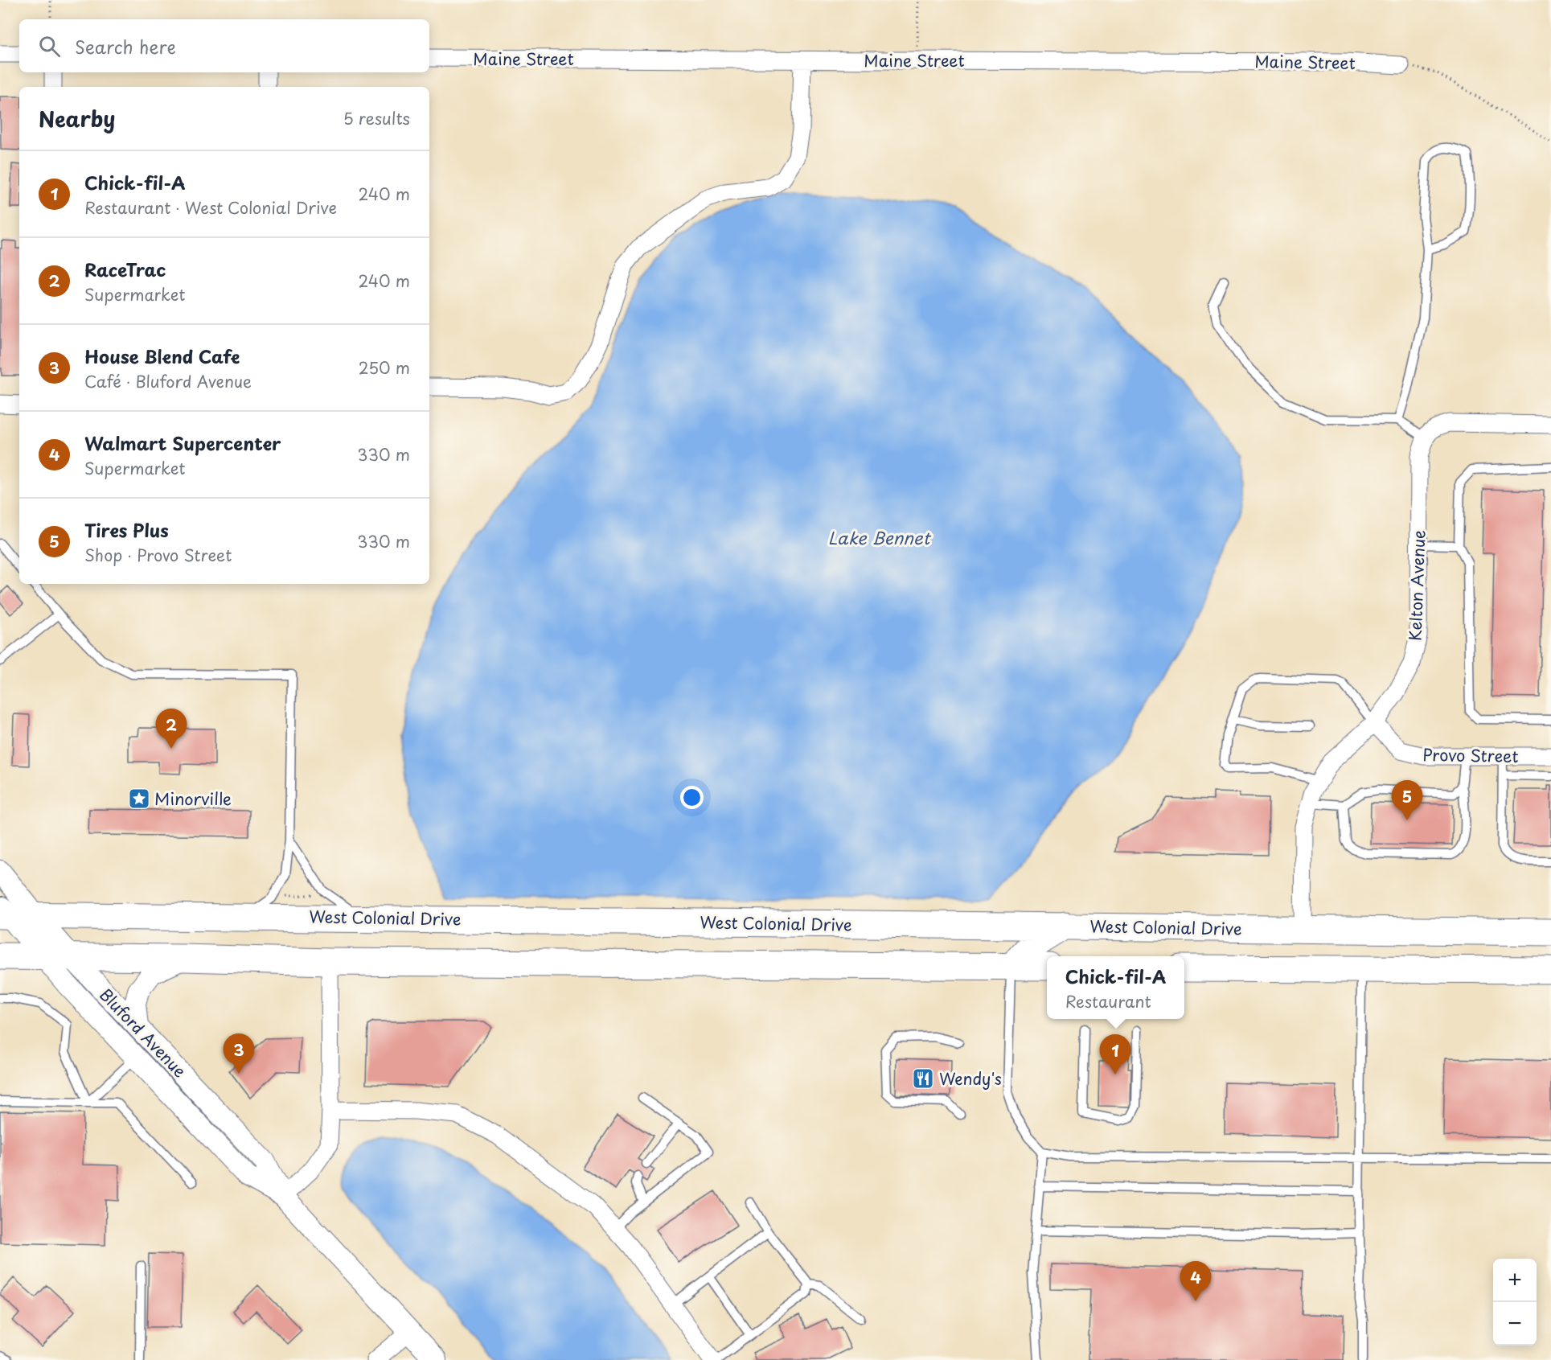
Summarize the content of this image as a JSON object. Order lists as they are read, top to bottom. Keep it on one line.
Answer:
{"streets":{"highway":["West Colonial Drive"],"street":["Maine Street","Kelton Avenue","Provo Street","Bluford Avenue"]},"crossings":[["Kelton Avenue","Provo Street"],["Kelton Avenue","West Colonial Drive"],["West Colonial Drive","Bluford Avenue"]],"water":["Lake Bennet"],"places":{"place":["Minorville"],"restaurant":["Wendy's"]},"page":{"search":"Search here","heading":["Nearby","5 results"],"list":[{"mark":"1","name":"Chick-fil-A","note":"Restaurant · West Colonial Drive","value":"240 m"},{"mark":"2","name":"RaceTrac","note":"Supermarket","value":"240 m"},{"mark":"3","name":"House Blend Cafe","note":"Café · Bluford Avenue","value":"250 m"},{"mark":"4","name":"Walmart Supercenter","note":"Supermarket","value":"330 m"},{"mark":"5","name":"Tires Plus","note":"Shop · Provo Street","value":"330 m"}],"pins":["2","5","3","1","4"],"popup":["Chick-fil-A","Restaurant"],"map_buttons":["+","−"]}}
